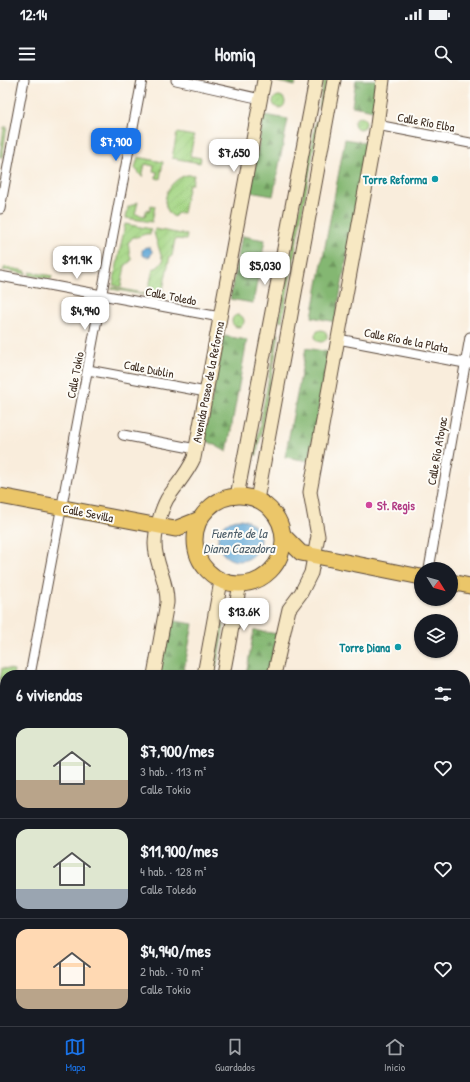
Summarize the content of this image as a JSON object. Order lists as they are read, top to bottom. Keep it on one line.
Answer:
{"streets":{"main road":["Calle Sevilla"],"street":["Calle Río Elba","Calle Toledo","Calle Río de la Plata","Calle Dublin","Calle Tokio","Avenida Paseo de la Reforma","Calle Río Atoyac"]},"crossings":[["Calle Toledo","Calle Tokio"],["Calle Toledo","Avenida Paseo de la Reforma"],["Calle Río de la Plata","Calle Río Atoyac"],["Calle Dublin","Calle Tokio"],["Calle Dublin","Avenida Paseo de la Reforma"],["Calle Tokio","Calle Sevilla"],["Avenida Paseo de la Reforma","Calle Sevilla"]],"water":["Fuente de la Diana Cazadora"],"places":["Torre Reforma","St. Regis","Torre Diana"],"north":"bottom right","page":{"status":"12:14","header":"Homiq","price":["$7,900","$7,650","$11.9K","$5,030","$4,940","$13.6K"],"heading":"6 viviendas","list":[{"name":"$7,900/mes","note":"3 hab. · 113 m² · Calle Tokio"},{"name":"$11,900/mes","note":"4 hab. · 128 m² · Calle Toledo"},{"name":"$4,940/mes","note":"2 hab. · 70 m² · Calle Tokio"}],"tabs":["Mapa","Guardados","Inicio"]}}
